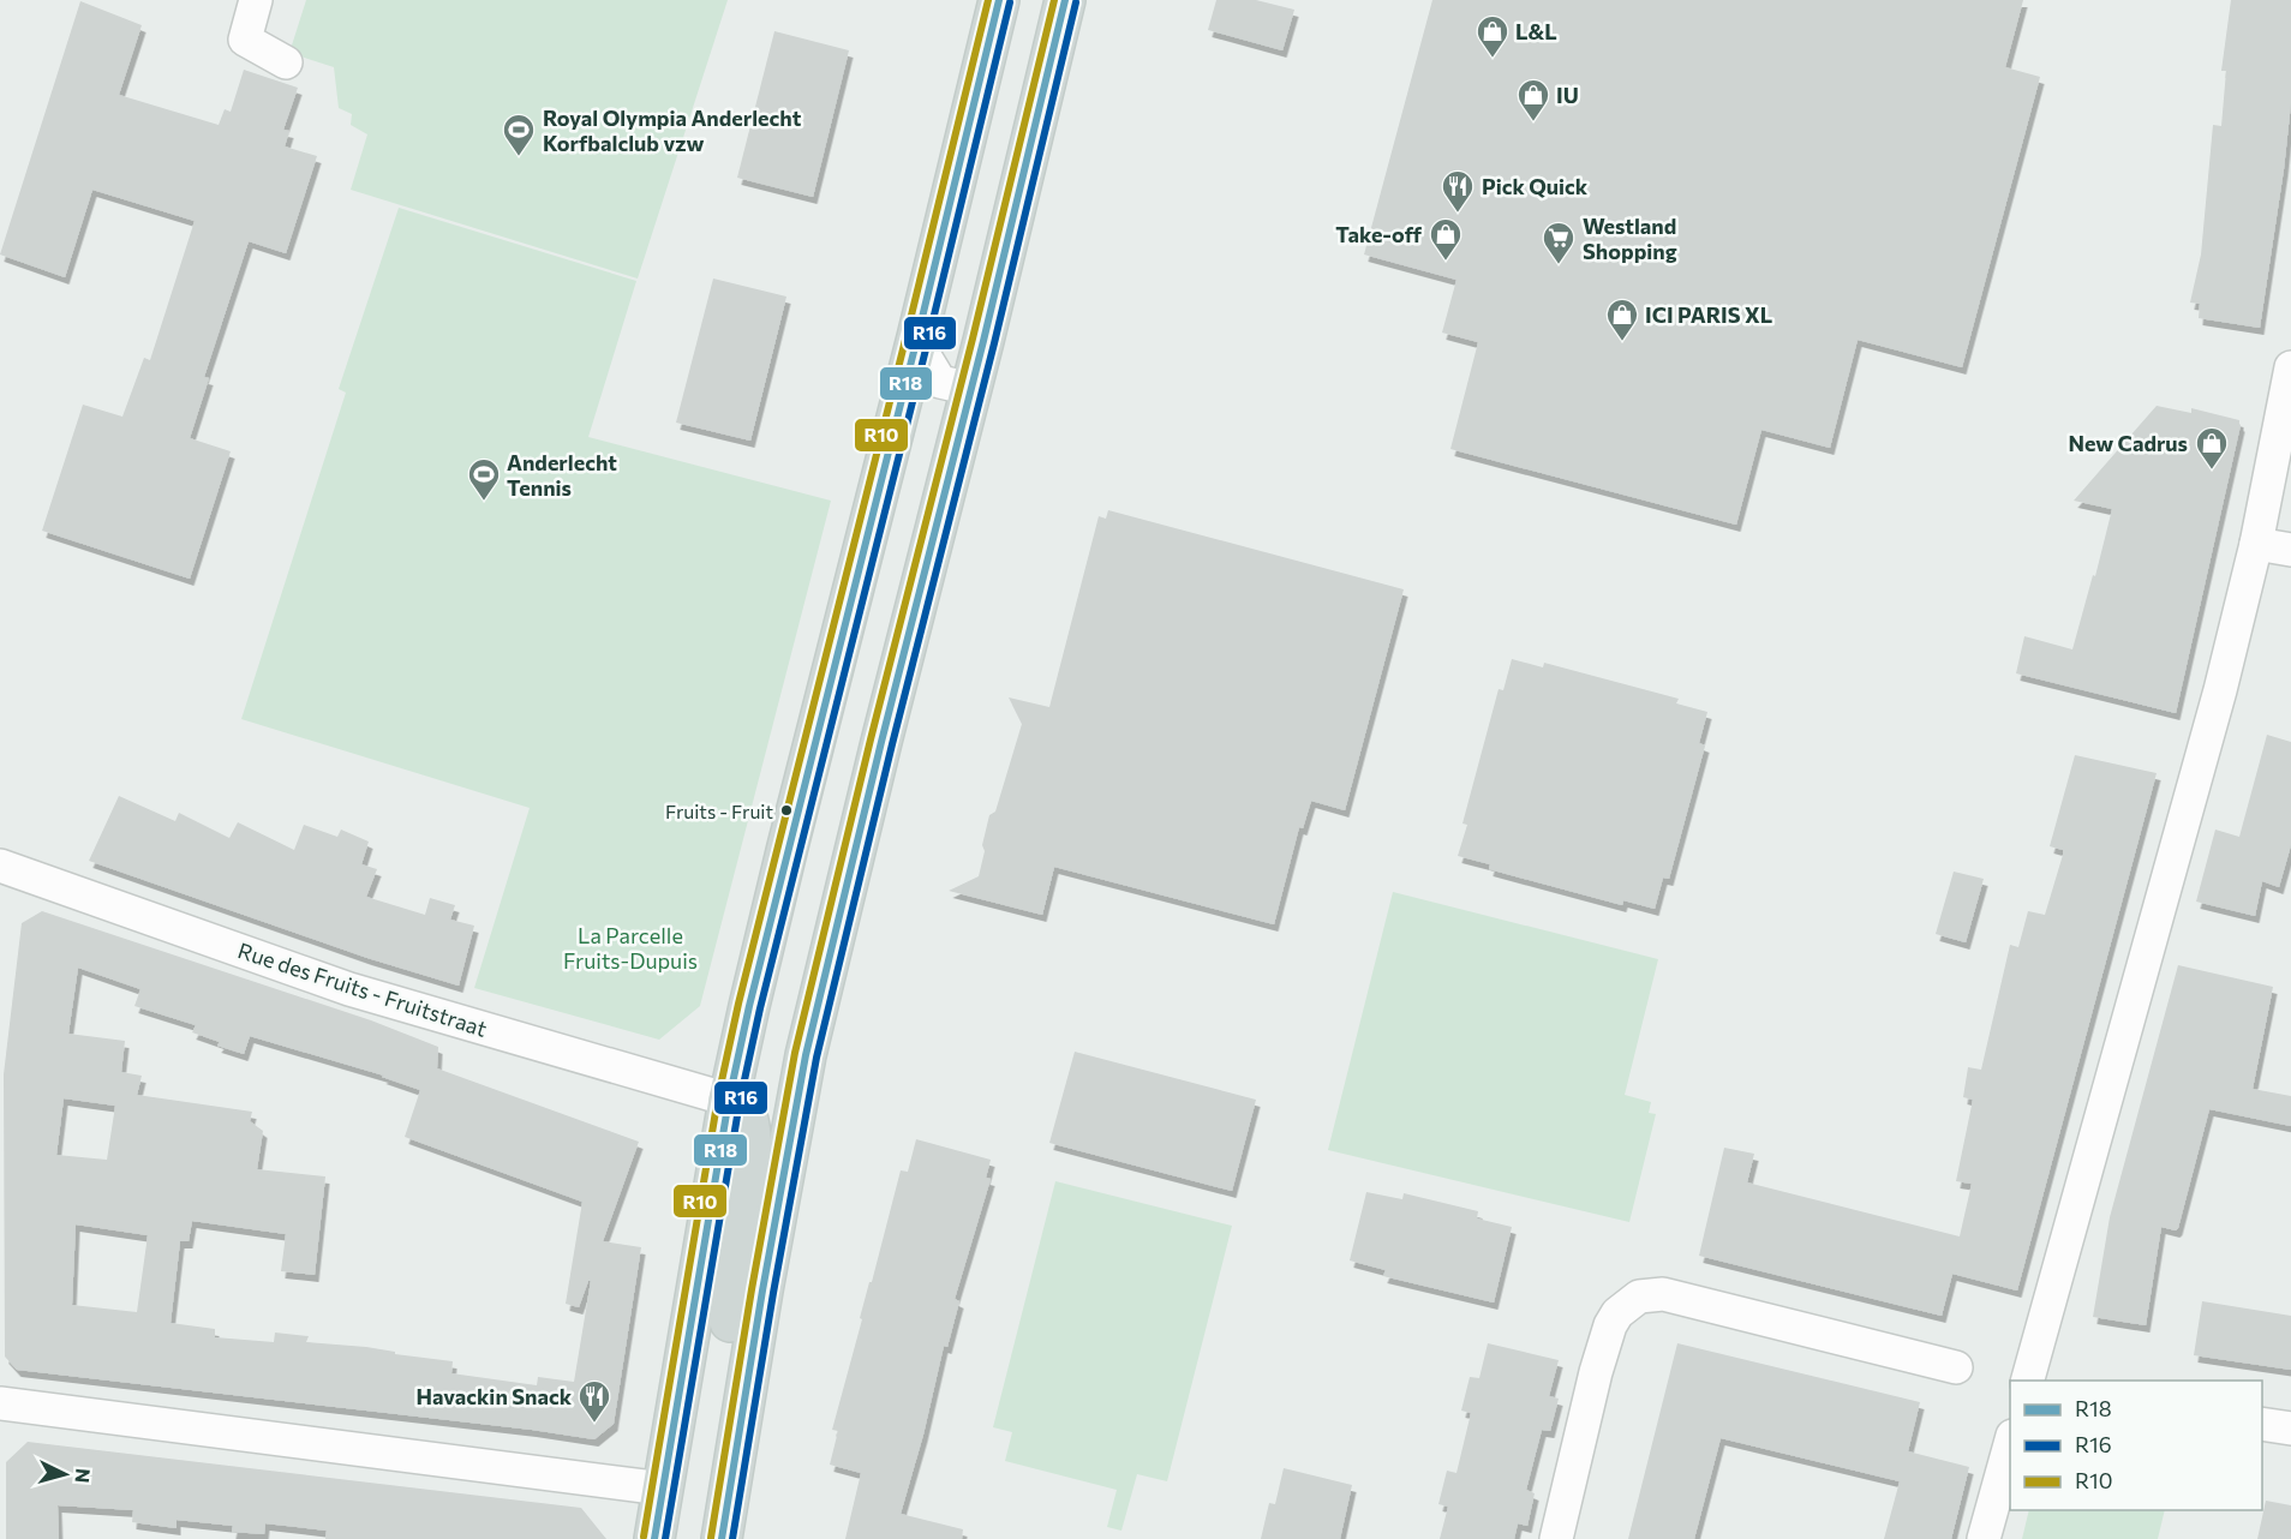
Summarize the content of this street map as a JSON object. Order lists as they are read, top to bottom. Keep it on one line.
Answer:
{"streets":{"street":["Rue des Fruits - Fruitstraat"]},"parks":["La Parcelle Fruits-Dupuis"],"places":{"shop":["L&L","IU","Take-off","ICI PARIS XL","New Cadrus"],"sports":["Royal Olympia Anderlecht Korfbalclub vzw","Anderlecht Tennis"],"restaurant":["Pick Quick","Havackin Snack"],"supermarket":["Westland Shopping"],"other":["Fruits - Fruit"]},"lines":["transit line R18","transit line R10","transit line R16"],"legend":["R18","R16","R10"],"north":"right"}
